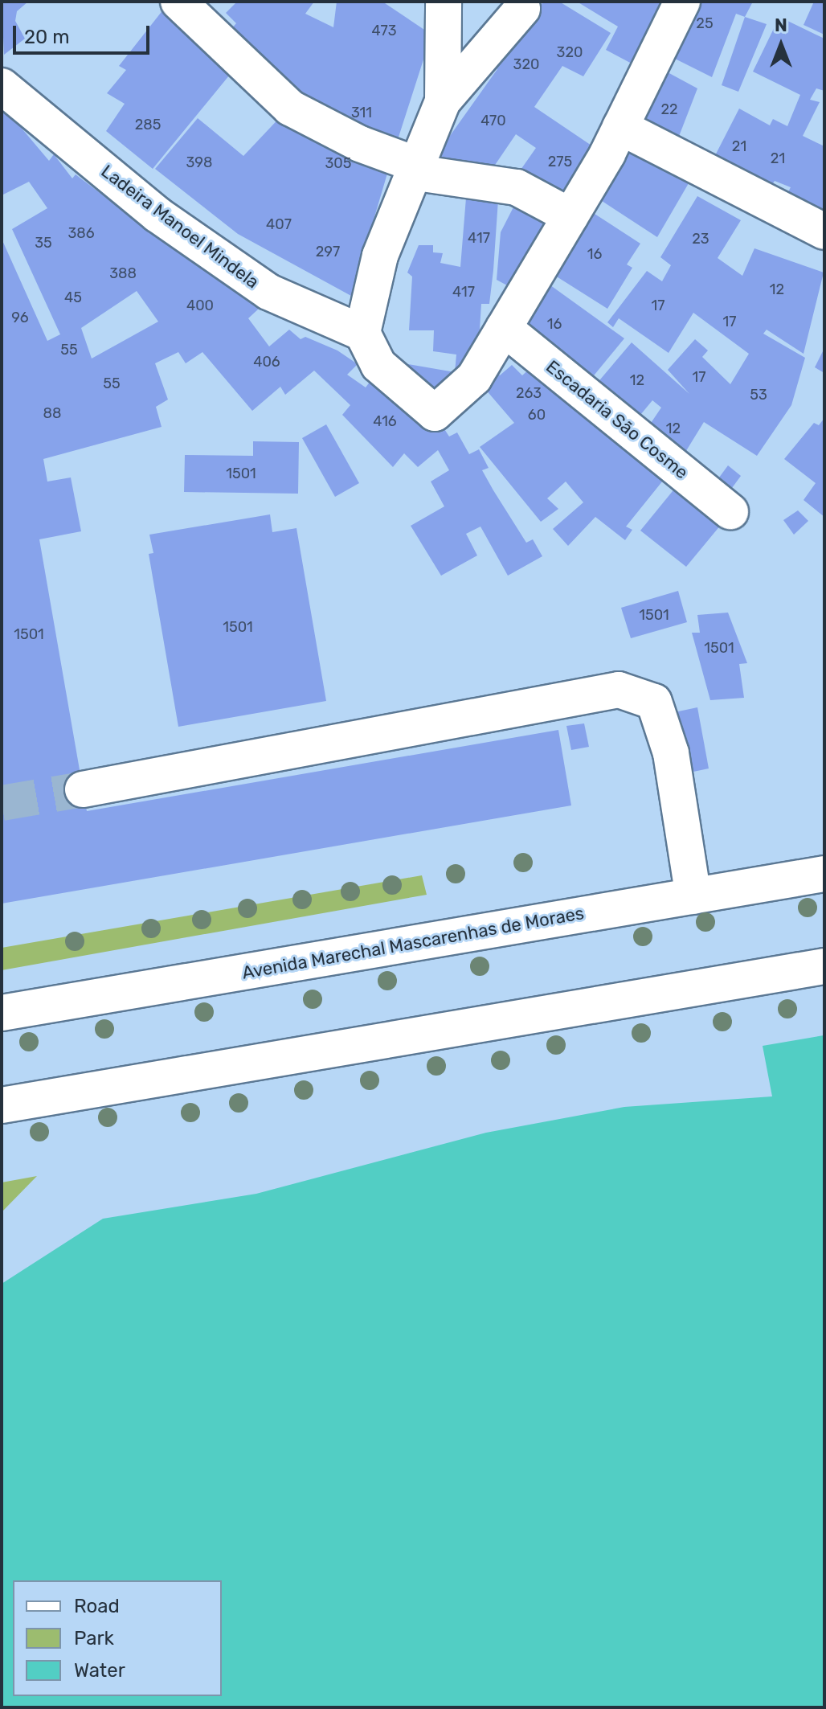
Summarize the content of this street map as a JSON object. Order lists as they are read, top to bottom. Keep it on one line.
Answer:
{"streets":{"main road":["Ladeira Manoel Mindela","Escadaria São Cosme","Avenida Marechal Mascarenhas de Moraes"]},"house_numbers":["25","473","320","320","22","311","470","285","21","21","275","398","305","407","386","417","23","35","297","16","388","12","417","45","400","17","96","17","16","55","406","17","12","55","263","53","88","60","416","12","1501","1501","1501","1501","1501"],"legend":["Road","Park","Water"],"scale_bar":"20 m","north":"top"}
